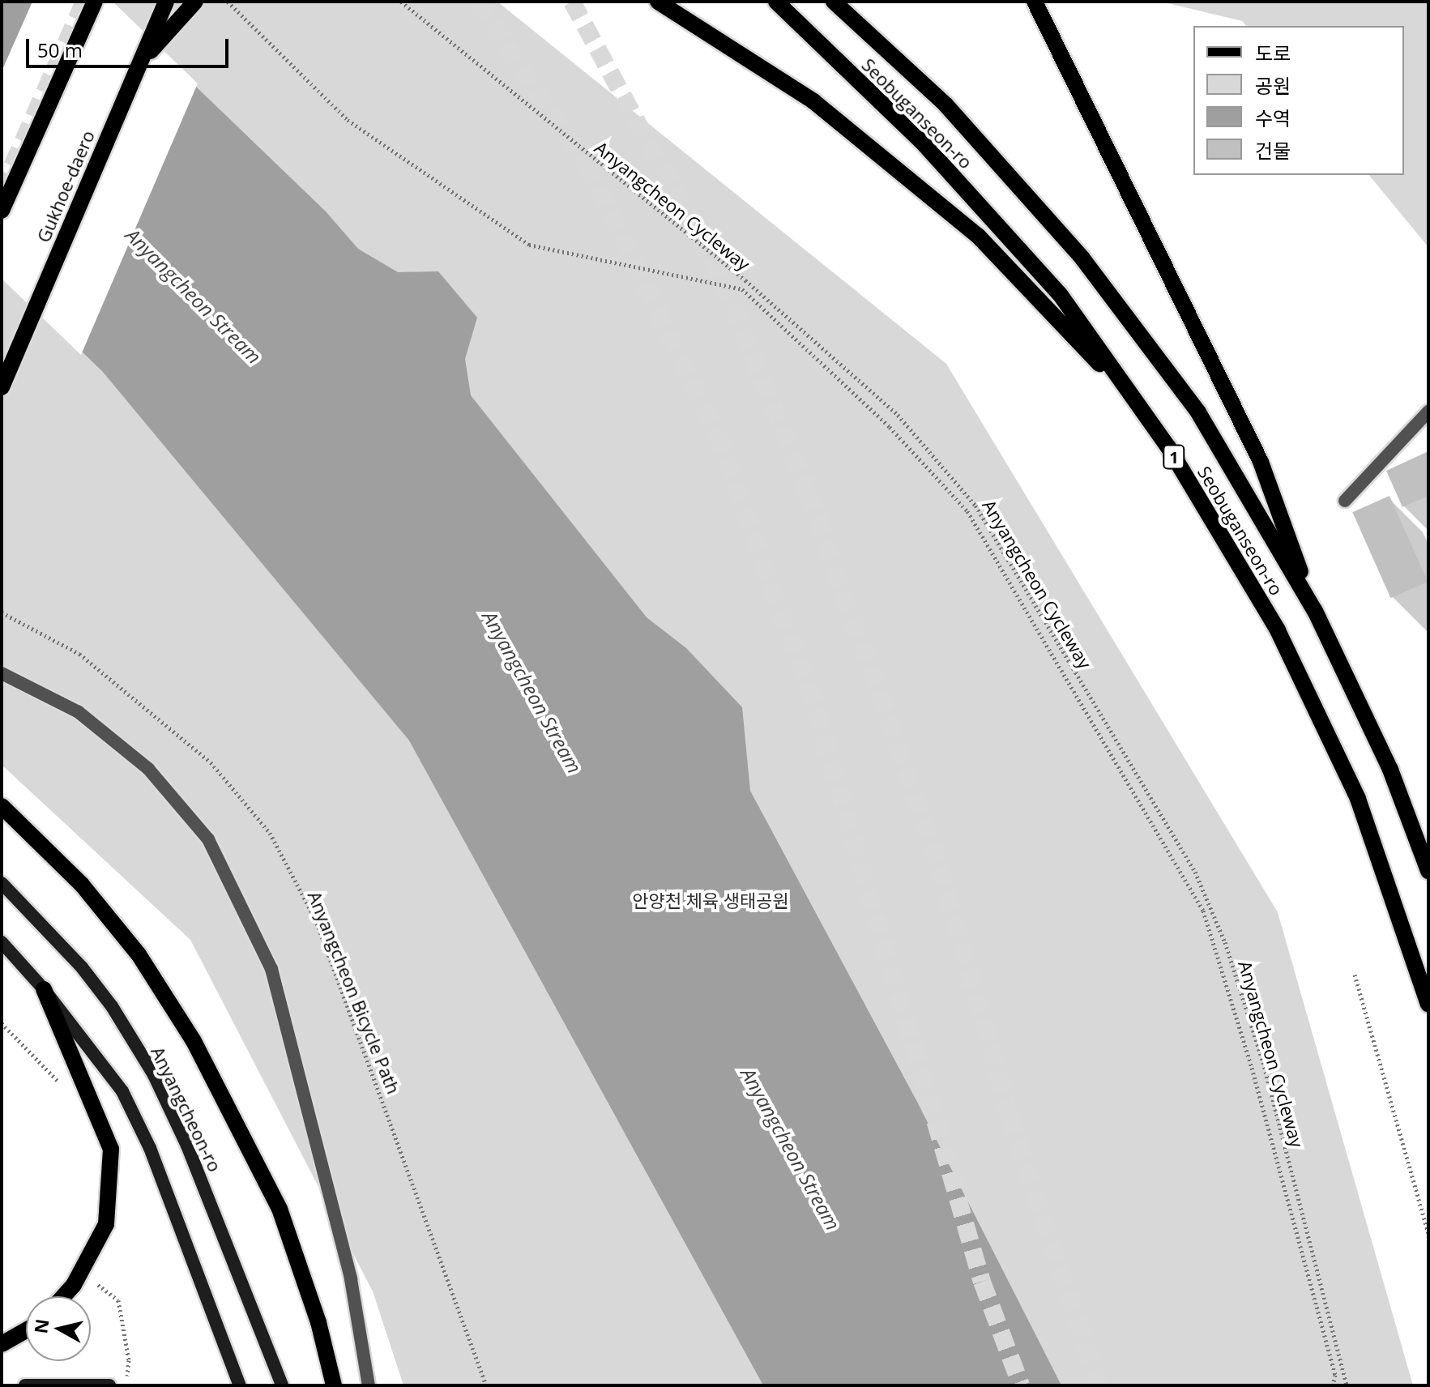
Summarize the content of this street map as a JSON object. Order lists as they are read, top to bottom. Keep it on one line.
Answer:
{"streets":{"main road":["Seobuganseon-ro","Gukhoe-daero","1","Anyangcheon-ro"],"path":["Anyangcheon Cycleway","Anyangcheon Bicycle Path"]},"water":["Anyangcheon Stream"],"parks":["안양천 체육 생태공원"],"legend":["도로","공원","수역","건물"],"scale_bar":"50 m","north":"left"}
